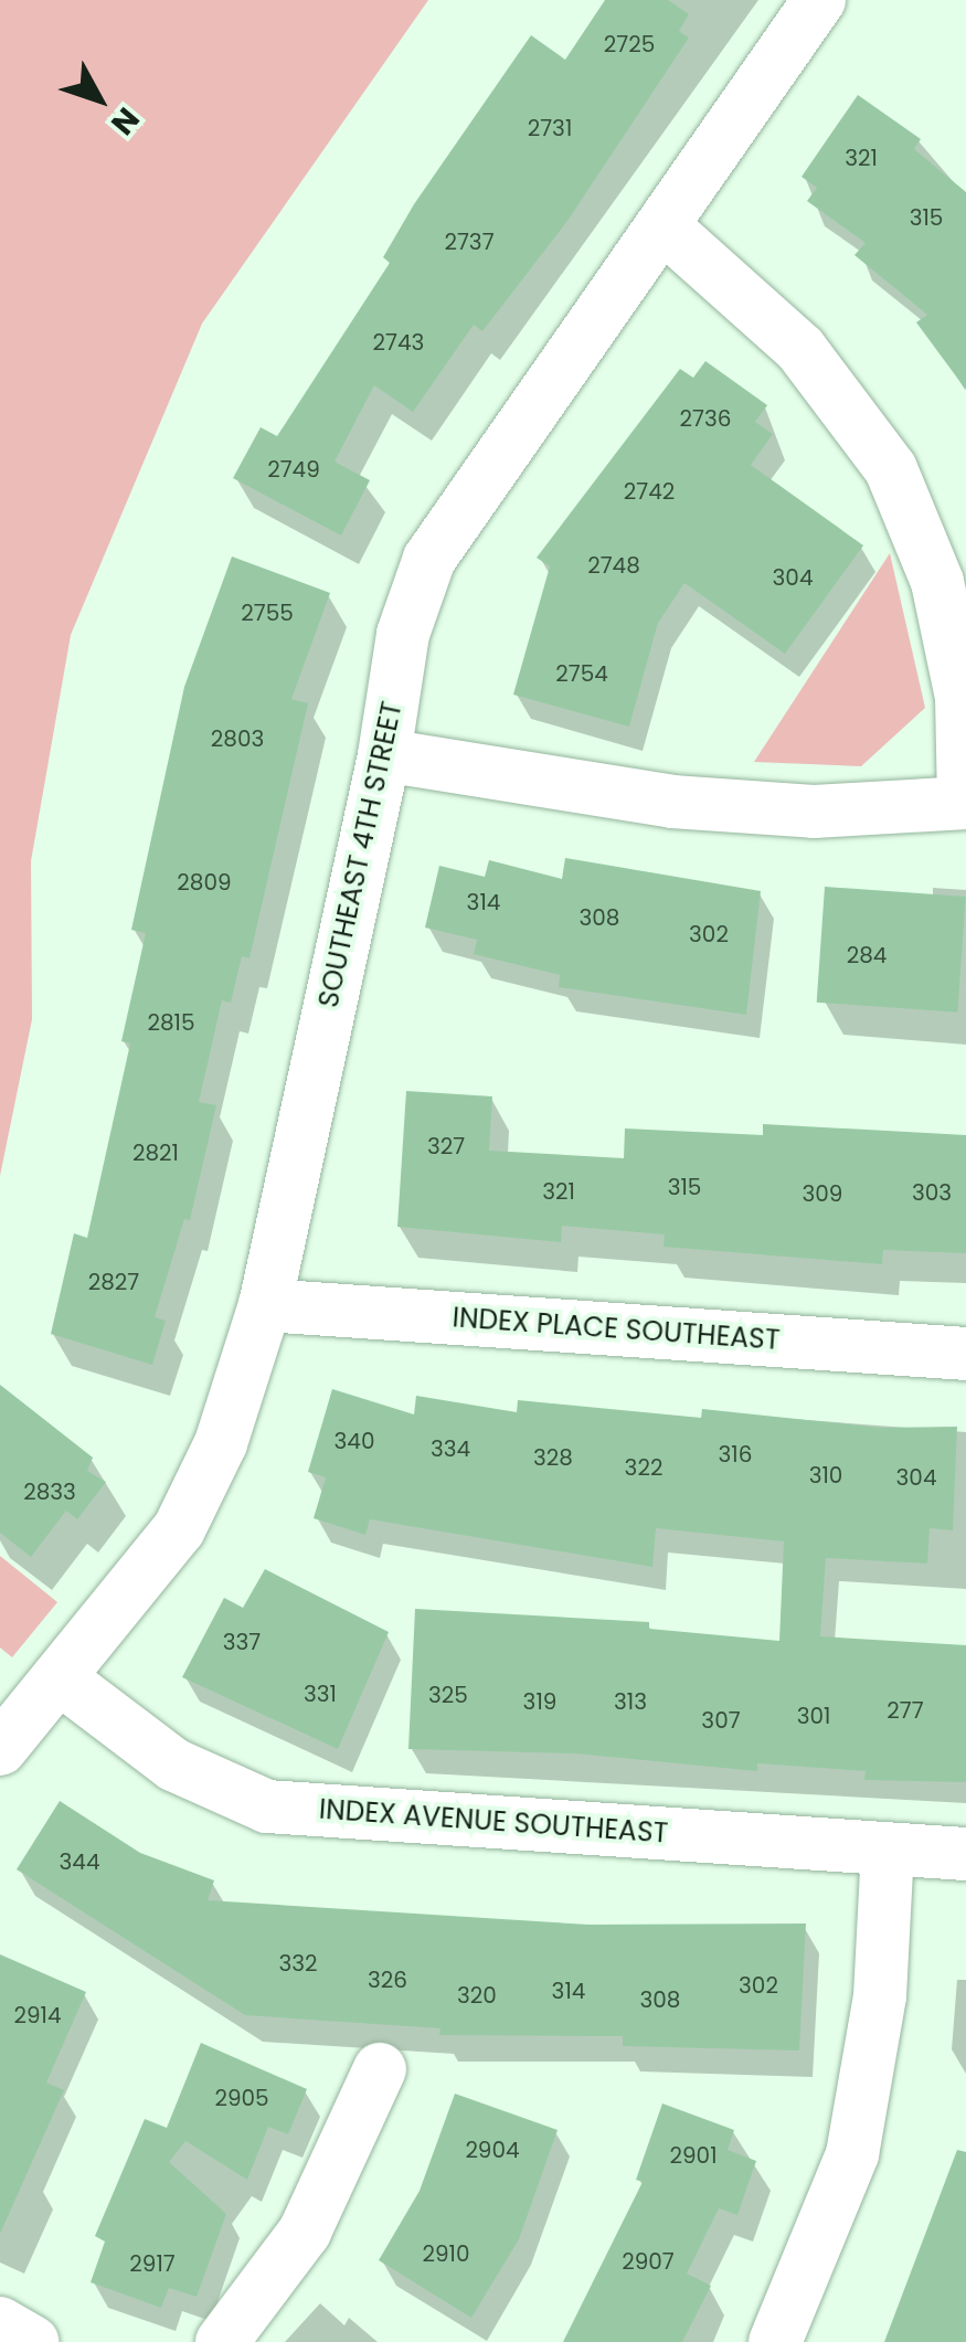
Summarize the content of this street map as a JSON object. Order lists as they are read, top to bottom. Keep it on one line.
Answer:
{"streets":{"street":["SOUTHEAST 4TH STREET","INDEX PLACE SOUTHEAST","INDEX AVENUE SOUTHEAST"]},"crossings":[["SOUTHEAST 4TH STREET","INDEX PLACE SOUTHEAST"],["SOUTHEAST 4TH STREET","INDEX AVENUE SOUTHEAST"]],"house_numbers":["2725","2731","321","315","2737","2743","2736","2749","2742","2748","304","2755","2754","2803","2809","314","308","302","284","2815","327","2821","315","321","303","309","2827","340","334","316","328","322","310","304","2833","337","331","325","319","313","277","301","307","344","332","326","302","314","320","308","2914","2905","2904","2901","2910","2907","2917"],"north":"bottom right"}
